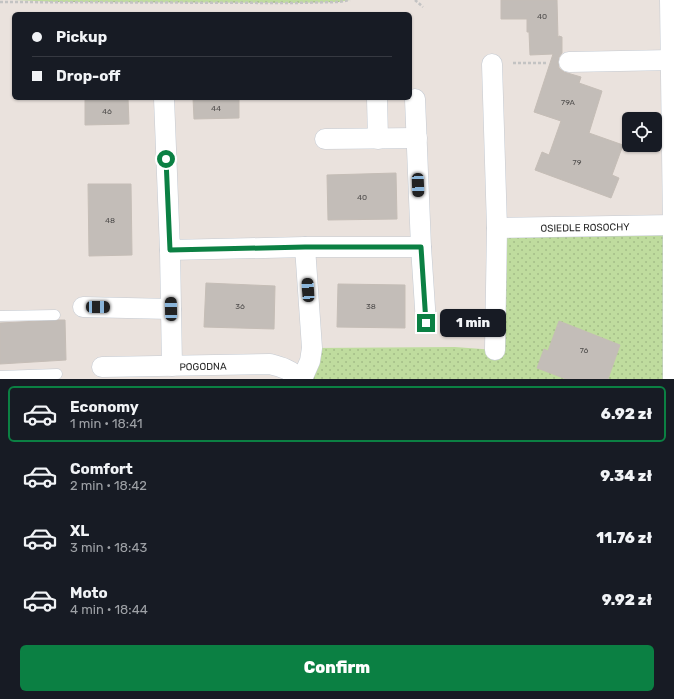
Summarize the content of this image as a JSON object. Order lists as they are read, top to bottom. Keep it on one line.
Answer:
{"streets":{"street":["OSIEDLE ROSOCHY","POGODNA"]},"house_numbers":["40","79A","44","46","79","40","48","36","38","76"],"page":{"banner":["Pickup","Drop-off"],"bubble":"1 min","list":[{"name":"Economy","note":"1 min · 18:41","value":"6.92 zł"},{"name":"Comfort","note":"2 min · 18:42","value":"9.34 zł"},{"name":"XL","note":"3 min · 18:43","value":"11.76 zł"},{"name":"Moto","note":"4 min · 18:44","value":"9.92 zł"}],"buttons":"Confirm"}}
